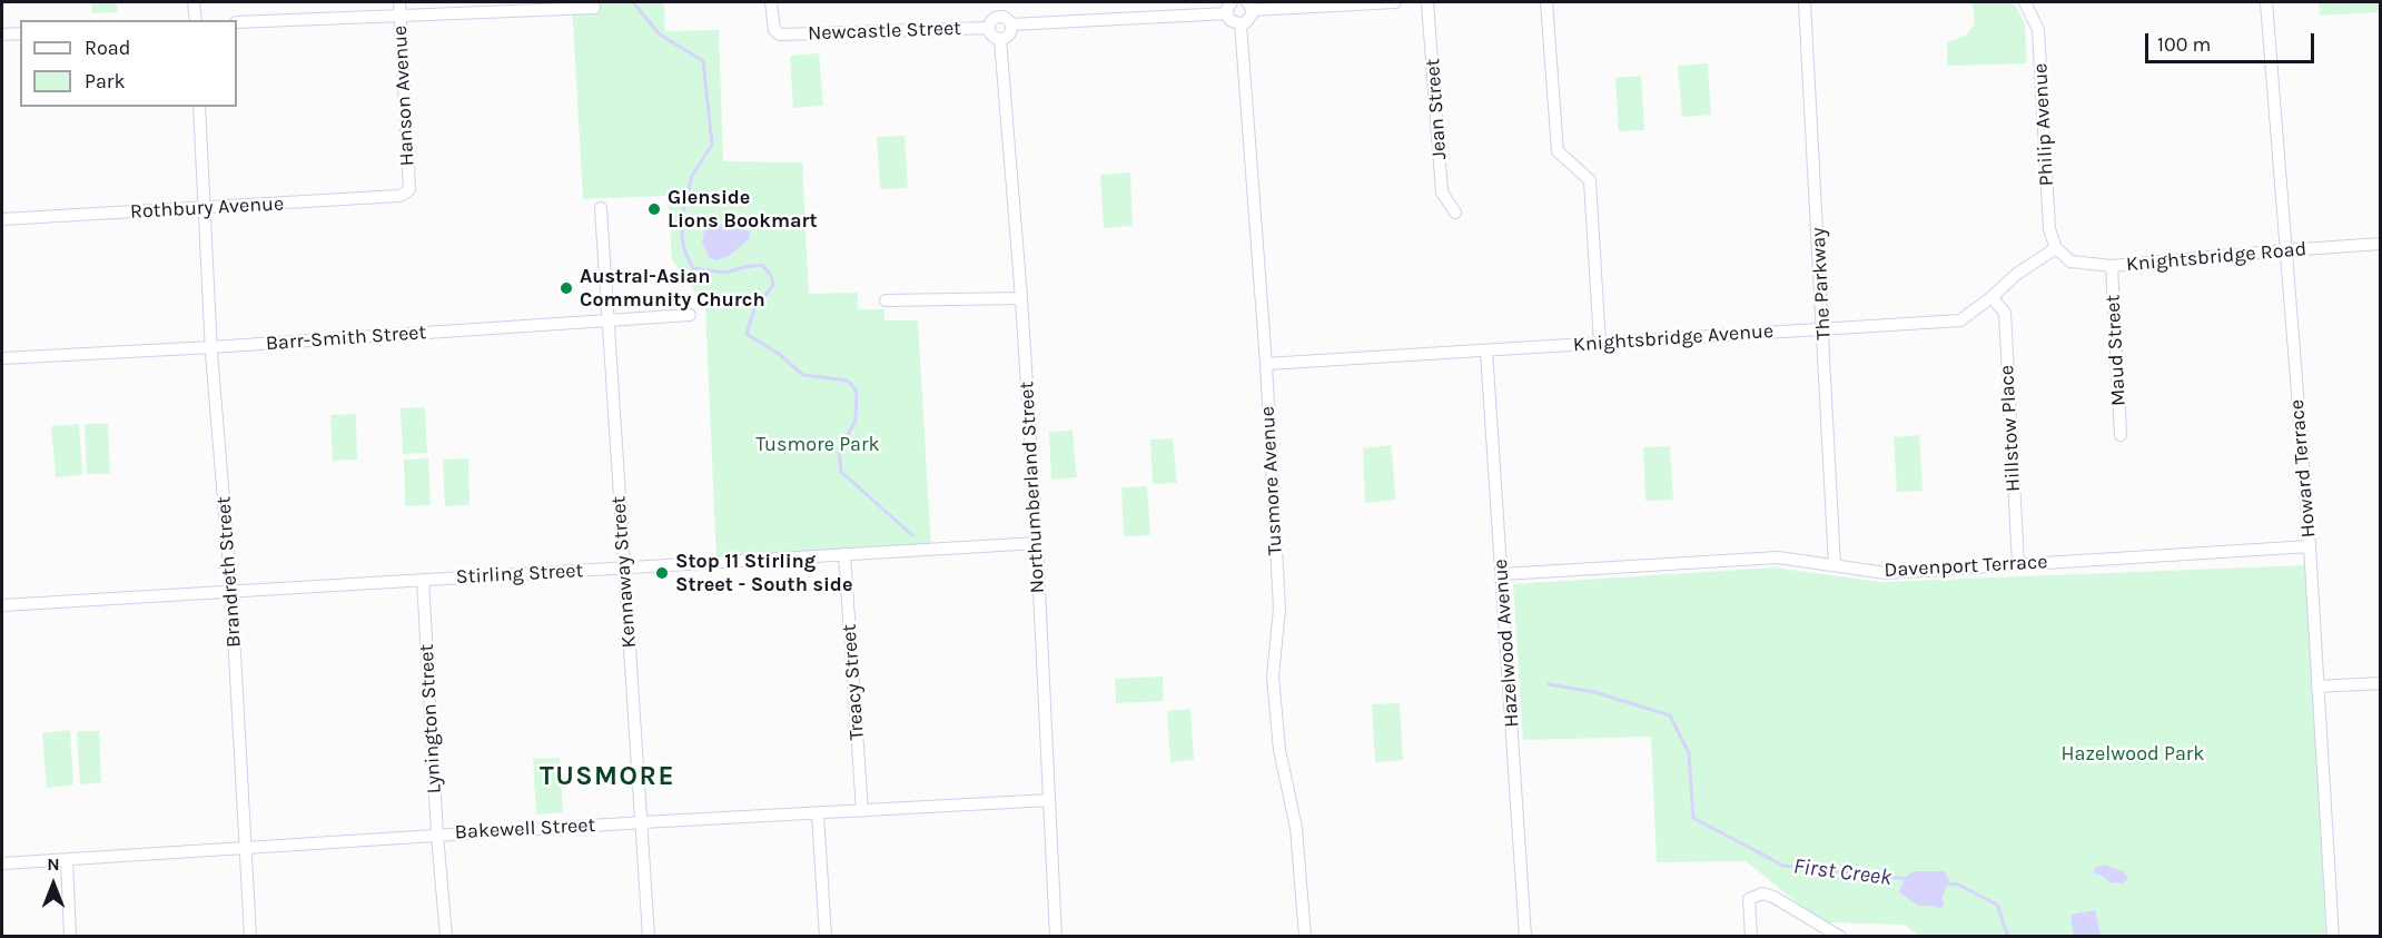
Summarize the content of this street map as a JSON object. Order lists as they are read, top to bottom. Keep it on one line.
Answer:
{"streets":{"street":["Newcastle Street","Hanson Avenue","Jean Street","Philip Avenue","Rothbury Avenue","Knightsbridge Road","The Parkway","Barr-Smith Street","Knightsbridge Avenue","Maud Street","Hillstow Place","Howard Terrace","Tusmore Avenue","Northumberland Street","Davenport Terrace","Brandreth Street","Kennaway Street","Stirling Street","Hazelwood Avenue","Treacy Street","Lynington Street","Bakewell Street"]},"crossings":[["Newcastle Street","Northumberland Street"],["Hanson Avenue","Rothbury Avenue"],["Philip Avenue","Knightsbridge Road"],["Philip Avenue","Knightsbridge Avenue"],["Rothbury Avenue","Brandreth Street"],["Knightsbridge Road","Knightsbridge Avenue"],["Knightsbridge Road","Maud Street"],["Knightsbridge Road","Howard Terrace"],["The Parkway","Knightsbridge Avenue"],["The Parkway","Davenport Terrace"],["Barr-Smith Street","Brandreth Street"],["Barr-Smith Street","Kennaway Street"],["Knightsbridge Avenue","Hillstow Place"],["Knightsbridge Avenue","Tusmore Avenue"],["Knightsbridge Avenue","Hazelwood Avenue"],["Hillstow Place","Davenport Terrace"],["Howard Terrace","Davenport Terrace"],["Northumberland Street","Stirling Street"],["Northumberland Street","Bakewell Street"],["Davenport Terrace","Hazelwood Avenue"],["Brandreth Street","Stirling Street"],["Brandreth Street","Bakewell Street"],["Kennaway Street","Stirling Street"],["Kennaway Street","Bakewell Street"],["Stirling Street","Treacy Street"],["Stirling Street","Lynington Street"],["Treacy Street","Bakewell Street"],["Lynington Street","Bakewell Street"]],"districts":["TUSMORE"],"water":["First Creek"],"parks":["Tusmore Park","Hazelwood Park"],"places":["Glenside Lions Bookmart","Austral-Asian Community Church","Stop 11 Stirling Street - South side"],"legend":["Road","Park"],"scale_bar":"100 m","north":"top"}
